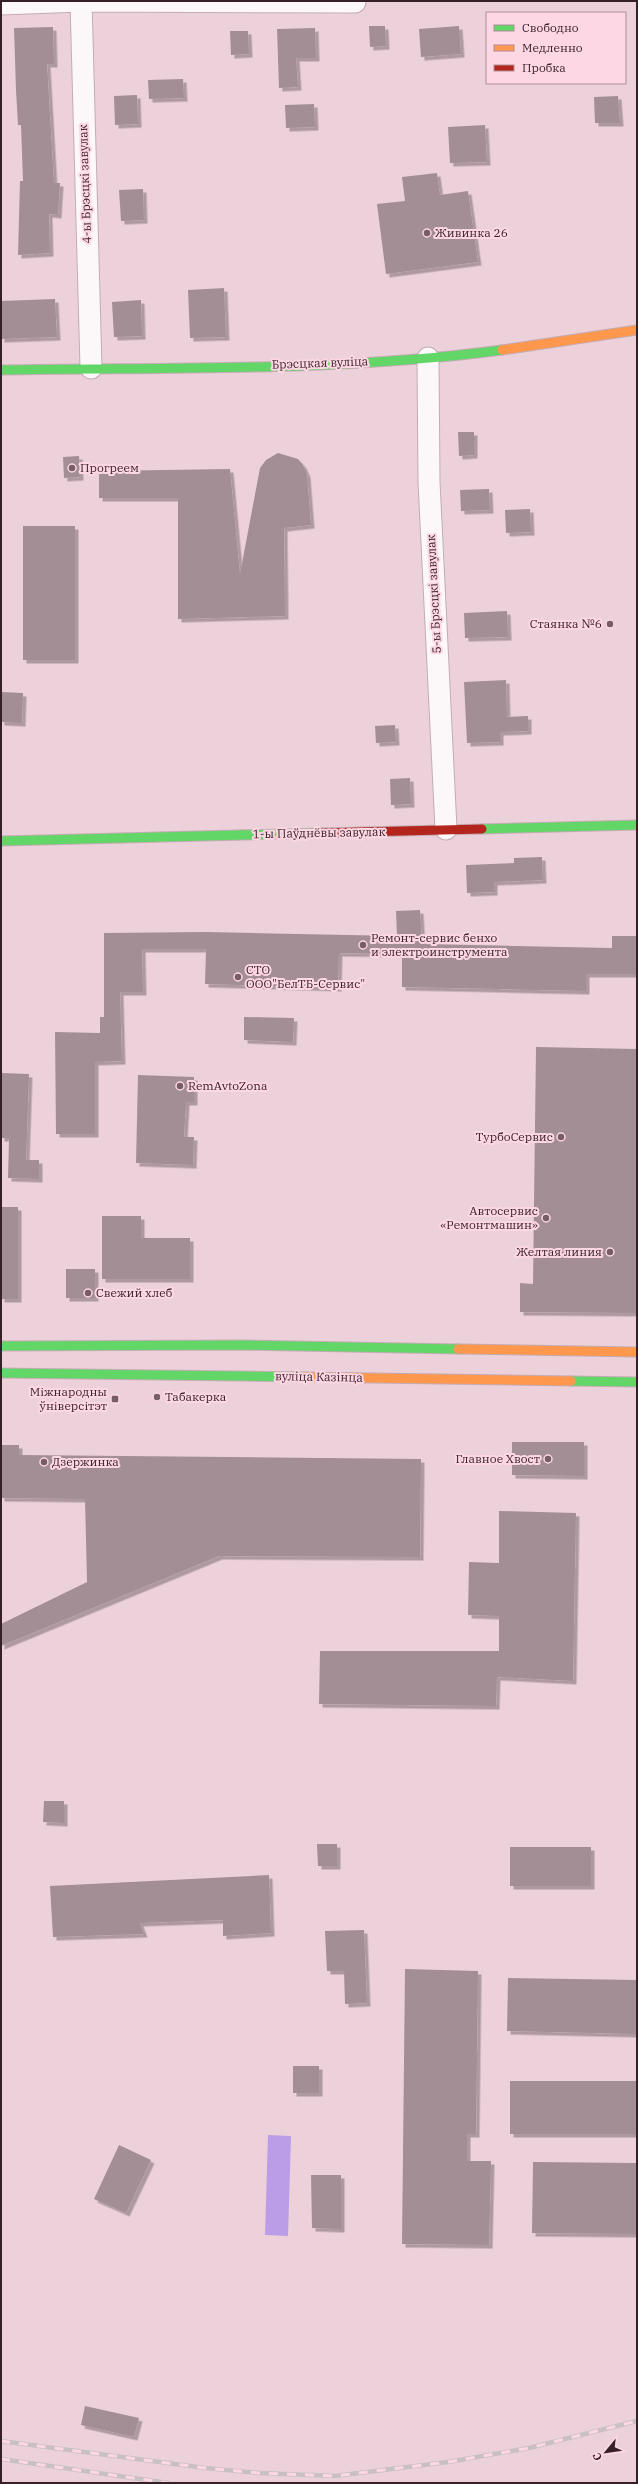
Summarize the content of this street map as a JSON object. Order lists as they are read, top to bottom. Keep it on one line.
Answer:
{"streets":{"main road":["Брэсцкая вуліца","1-ы Паўднёвы завулак","вуліца Казінца"],"street":["4-ы Брэсцкі завулак","5-ы Брэсцкі завулак"]},"crossings":[["4-ы Брэсцкі завулак","Брэсцкая вуліца"],["Брэсцкая вуліца","5-ы Брэсцкі завулак"],["5-ы Брэсцкі завулак","1-ы Паўднёвы завулак"]],"places":{"other":["Живинка 26","Прогреем","Стаянка №6","Ремонт-сервис бенхо и электроинструмента","СТО ООО\"БелТБ-Сервис\"","RemAvtoZona","ТурбоСервис","Автосервис «Ремонтмашин»","Желтая линия","Свежий хлеб","Табакерка","Главное Хвост","Дзержинка"],"transit":["Міжнародны ўніверсітэт"]},"legend":["Свободно","Медленно","Пробка"],"north":"bottom left"}
